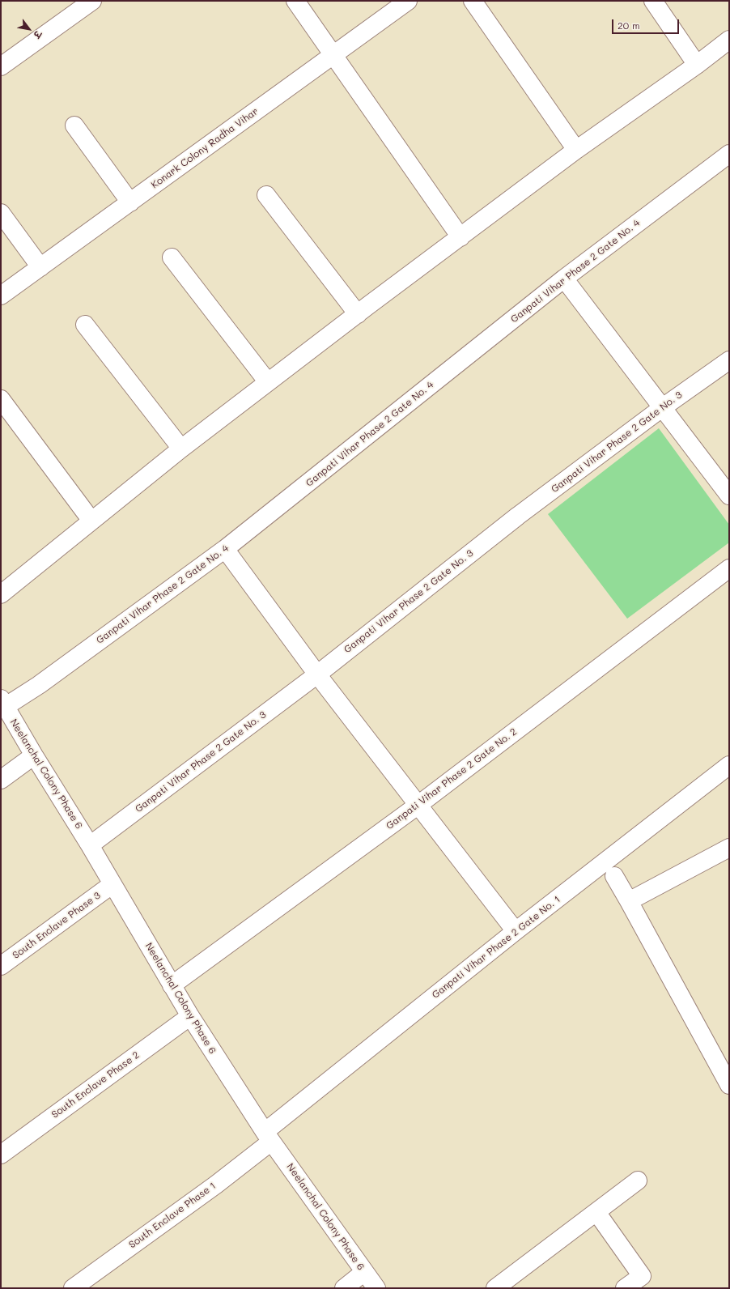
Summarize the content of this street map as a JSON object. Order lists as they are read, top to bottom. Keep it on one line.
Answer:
{"streets":{"street":["Konark Colony Radha Vihar","Ganpati Vihar Phase 2 Gate No. 4","Ganpati Vihar Phase 2 Gate No. 3","Neelanchal Colony Phase 6","Ganpati Vihar Phase 2 Gate No. 2","South Enclave Phase 3","Ganpati Vihar Phase 2 Gate No. 1","South Enclave Phase 2","South Enclave Phase 1"]},"crossings":[["Ganpati Vihar Phase 2 Gate No. 4","Neelanchal Colony Phase 6"],["Ganpati Vihar Phase 2 Gate No. 3","Neelanchal Colony Phase 6"],["Neelanchal Colony Phase 6","Ganpati Vihar Phase 2 Gate No. 2"],["Neelanchal Colony Phase 6","South Enclave Phase 3"],["Neelanchal Colony Phase 6","Ganpati Vihar Phase 2 Gate No. 1"],["Neelanchal Colony Phase 6","South Enclave Phase 2"],["Neelanchal Colony Phase 6","South Enclave Phase 1"],["Ganpati Vihar Phase 2 Gate No. 1","South Enclave Phase 1"]],"scale_bar":"20 m","north":"bottom right"}
